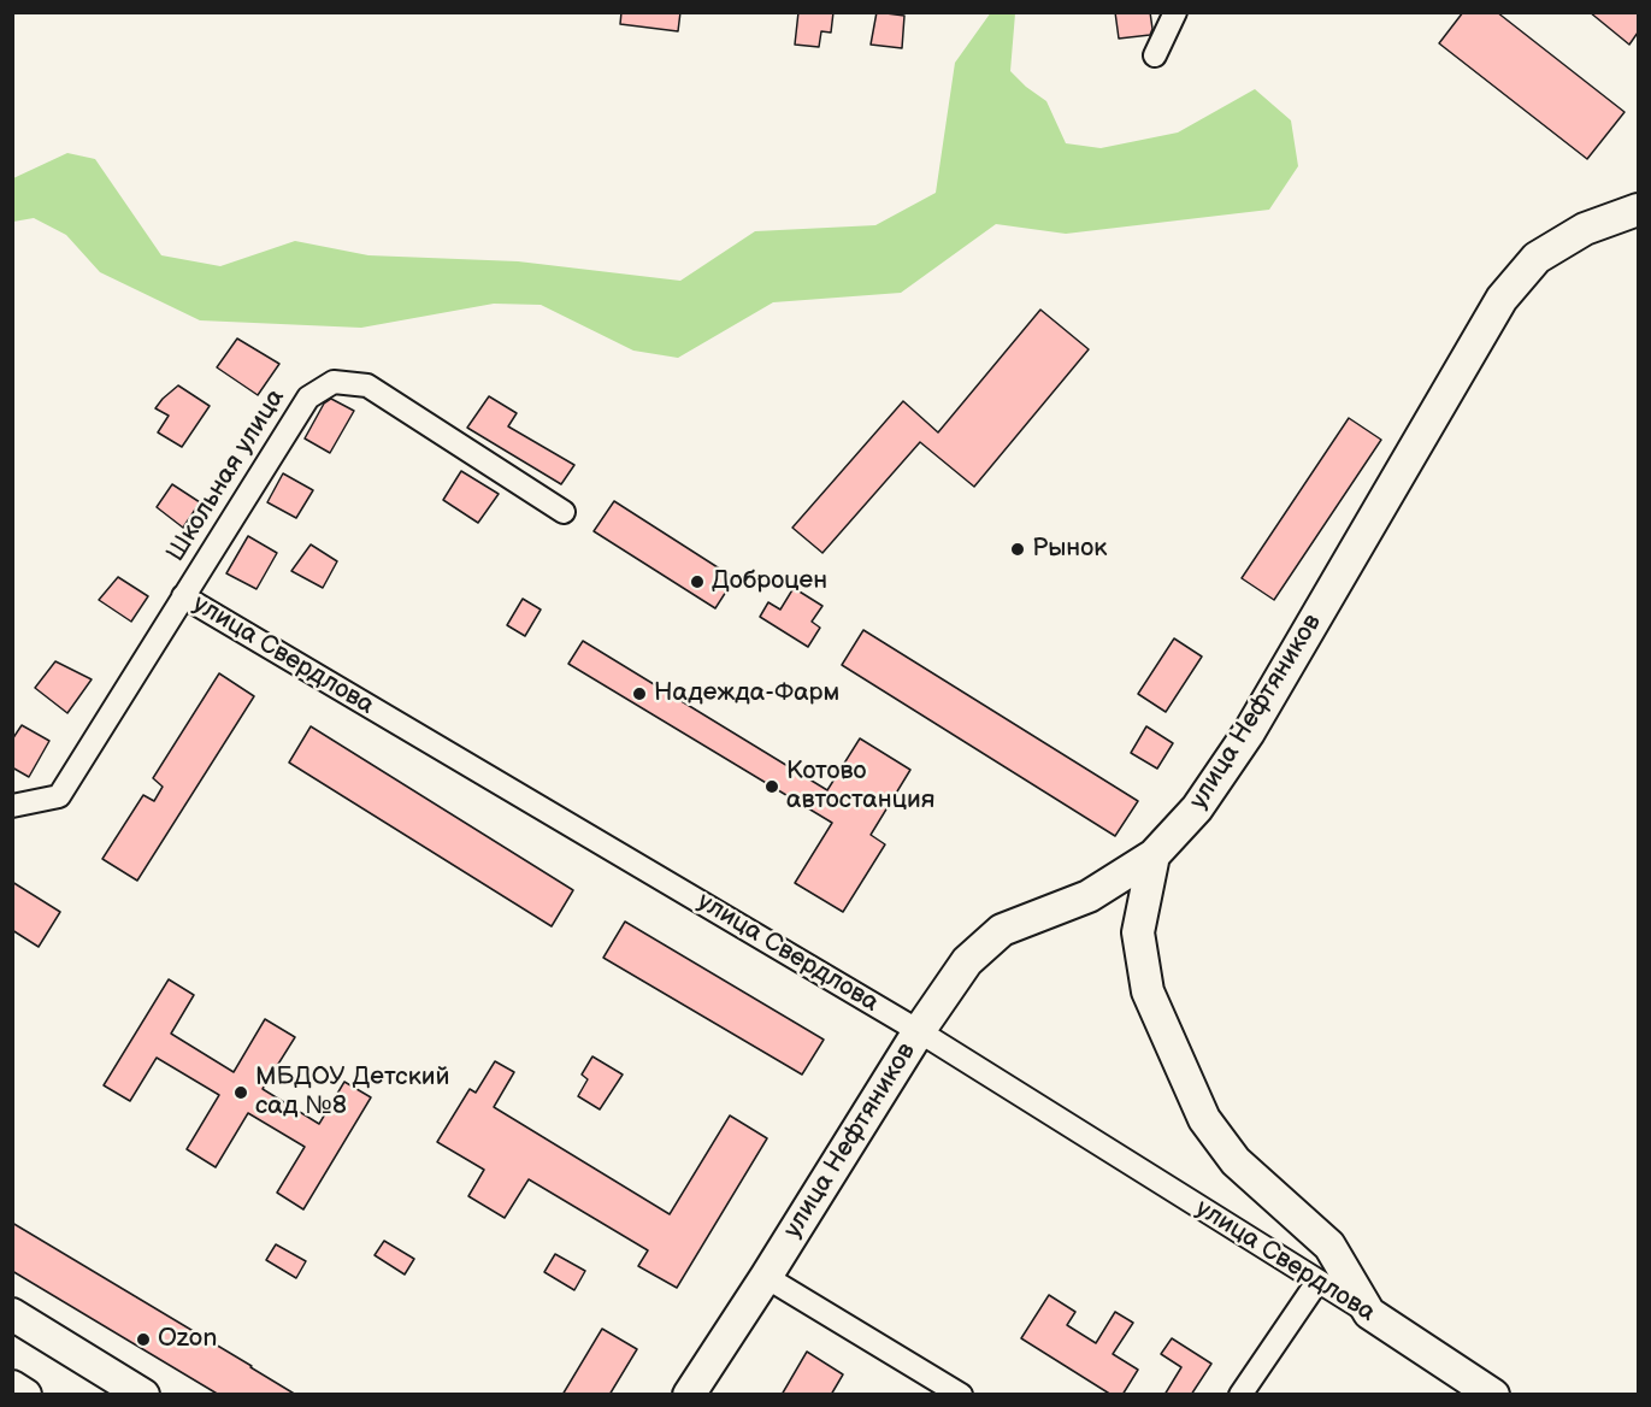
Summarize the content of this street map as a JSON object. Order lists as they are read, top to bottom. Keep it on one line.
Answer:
{"streets":{"street":["Школьная улица","улица Свердлова","улица Нефтяников"]},"crossings":[["Школьная улица","улица Свердлова"],["улица Свердлова","улица Нефтяников"]],"places":["Рынок","Доброцен","Надежда-Фарм","Котово автостанция","МБДОУ Детский сад №8","Ozon"]}
